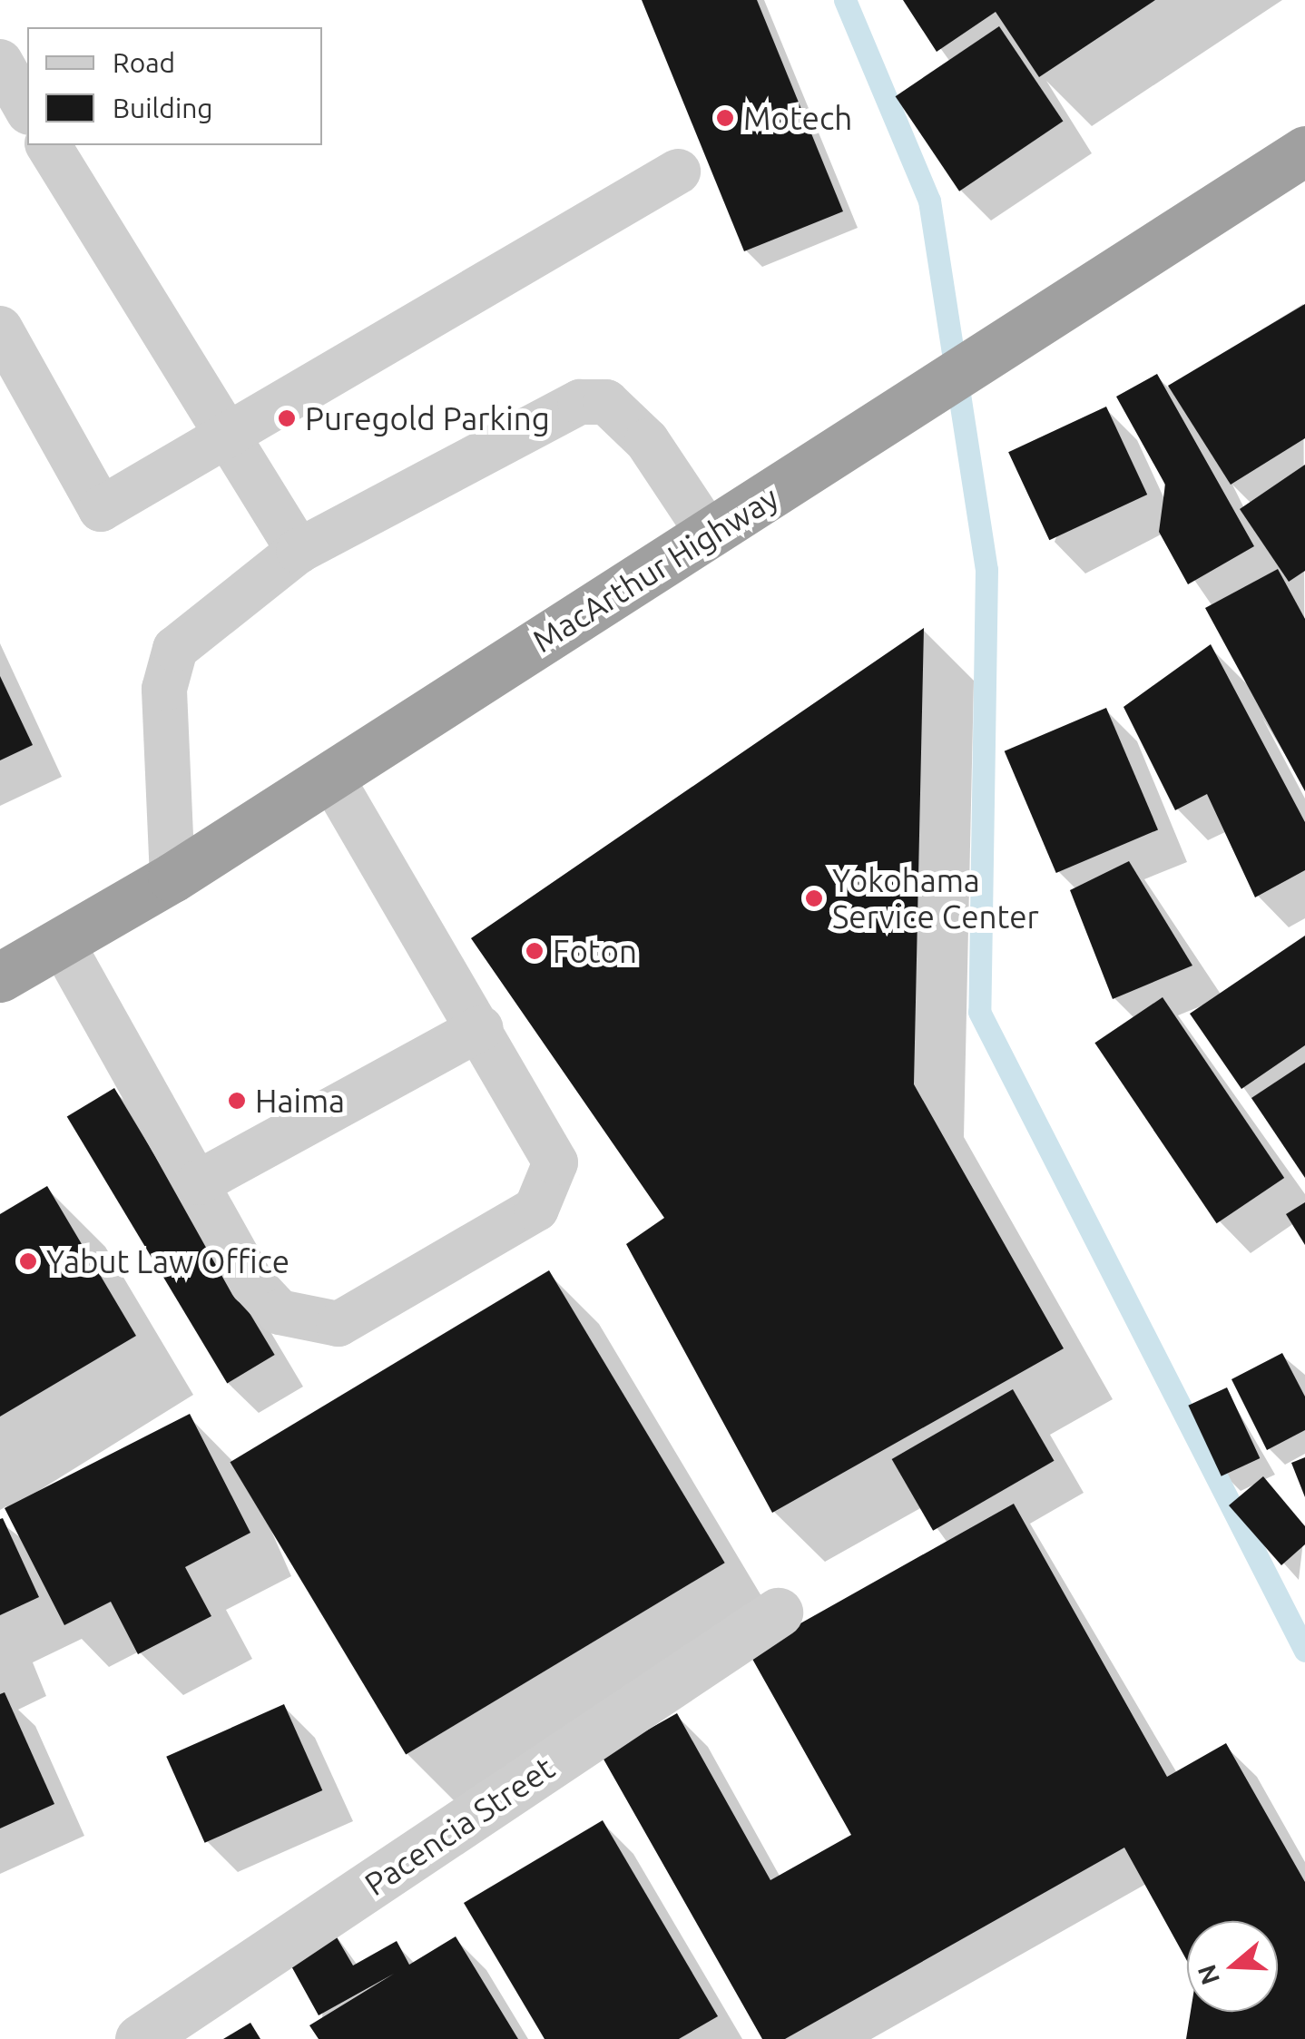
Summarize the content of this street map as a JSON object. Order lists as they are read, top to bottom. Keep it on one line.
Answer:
{"streets":{"highway":["MacArthur Highway"],"street":["Pacencia Street"]},"places":["Motech","Puregold Parking","Yokohama Service Center","Foton","Haima","Yabut Law Office"],"legend":["Road","Building"],"north":"left"}
